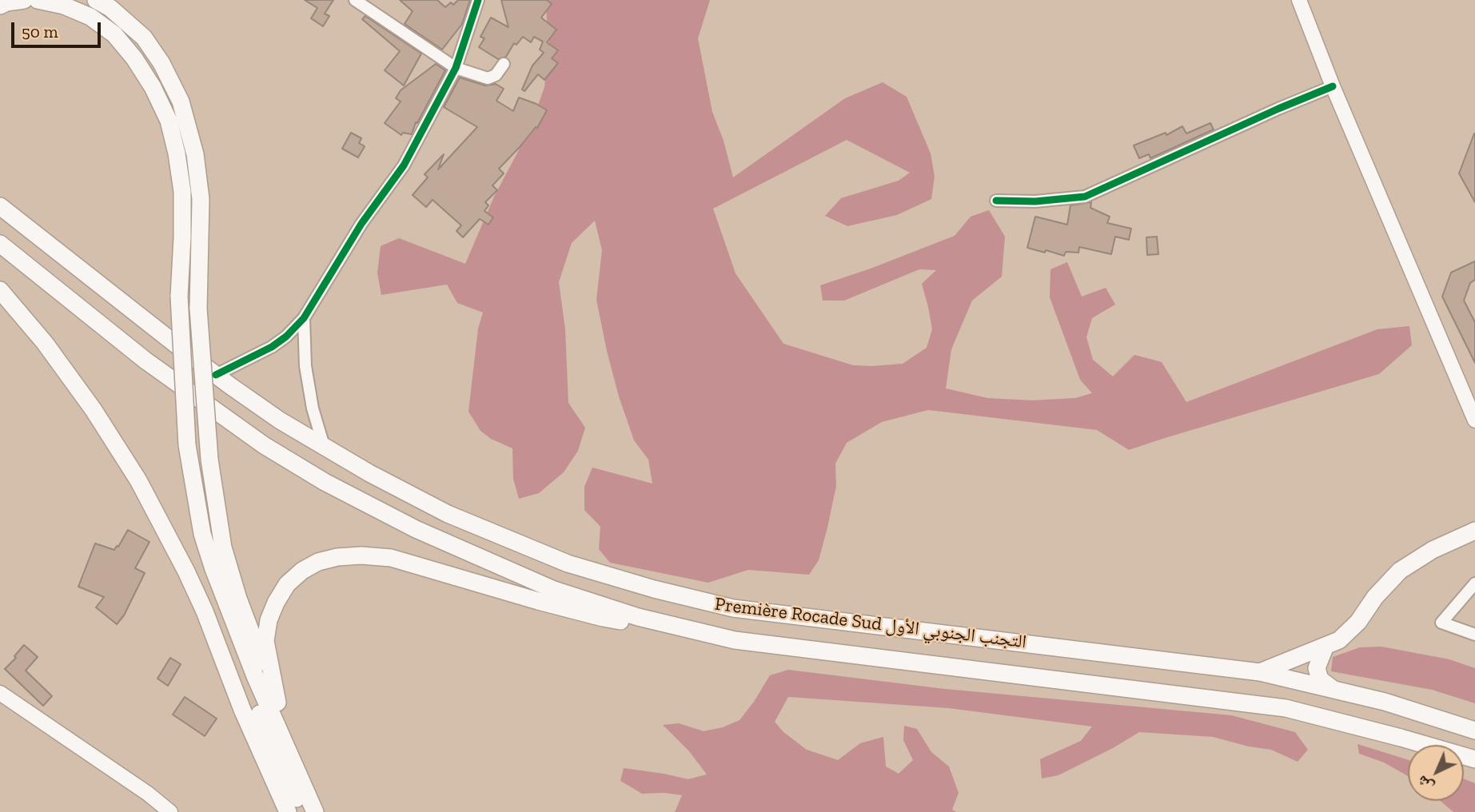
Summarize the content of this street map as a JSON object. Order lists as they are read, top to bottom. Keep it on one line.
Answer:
{"streets":{"highway":["Première Rocade Sud التجنب الجنوبي الأول"]},"scale_bar":"50 m","north":"bottom left"}
